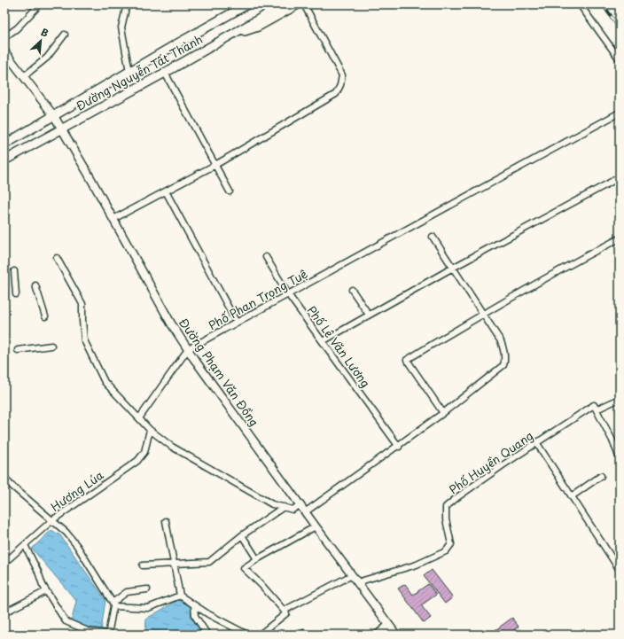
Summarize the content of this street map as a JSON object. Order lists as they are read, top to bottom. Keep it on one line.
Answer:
{"streets":{"main road":["Đường Nguyễn Tất Thành"],"street":["Phố Phan Trọng Tuệ","Phố Lê Văn Lương","Đường Phạm Văn Đồng","Phố Huyền Quang","Hương Lúa"]},"crossings":[["Đường Nguyễn Tất Thành","Đường Phạm Văn Đồng"],["Phố Phan Trọng Tuệ","Phố Lê Văn Lương"],["Phố Phan Trọng Tuệ","Đường Phạm Văn Đồng"],["Đường Phạm Văn Đồng","Phố Huyền Quang"]],"north":"top right"}
